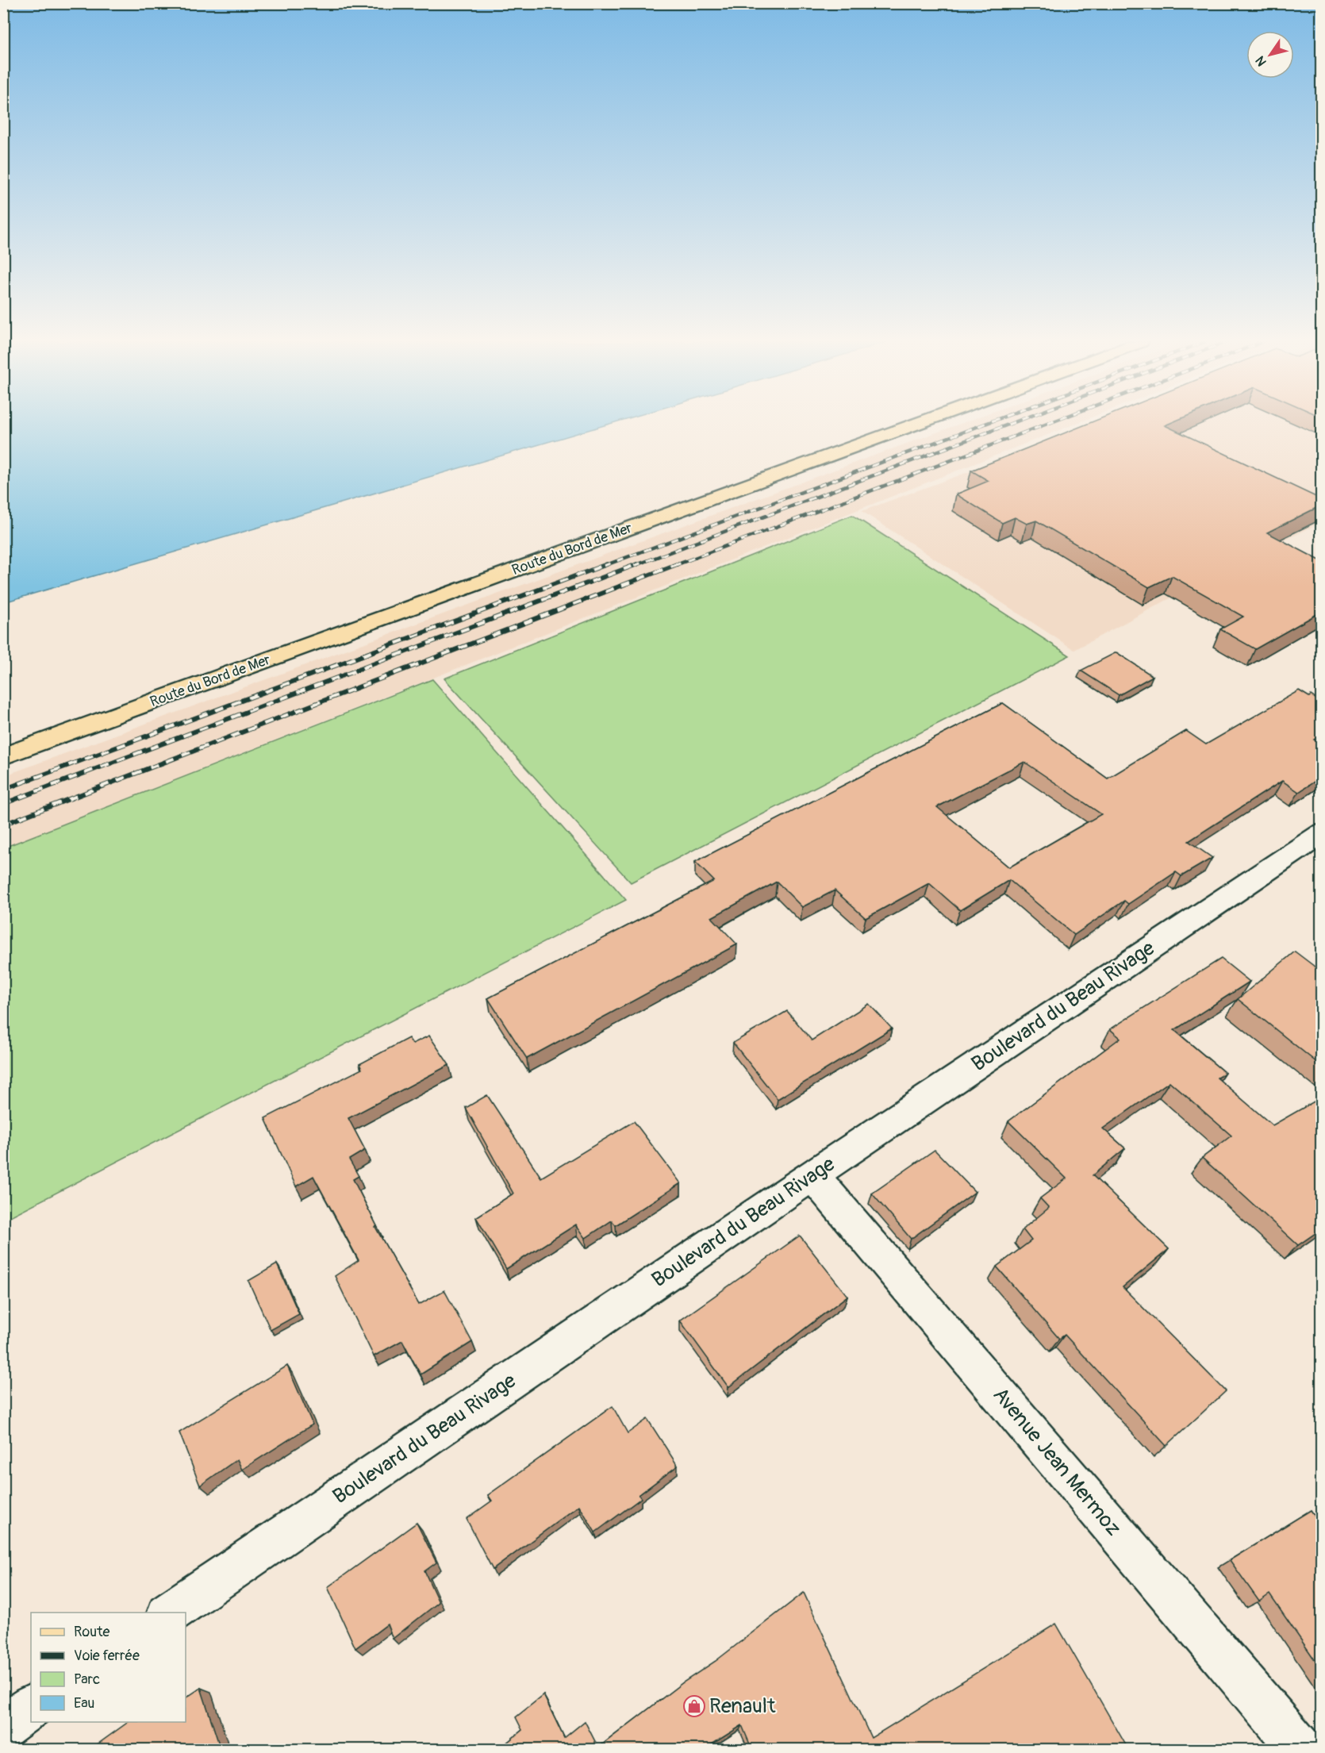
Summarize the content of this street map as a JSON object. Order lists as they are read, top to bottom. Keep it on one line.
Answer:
{"streets":{"main road":["Route du Bord de Mer"],"street":["Boulevard du Beau Rivage","Avenue Jean Mermoz"]},"crossings":[["Boulevard du Beau Rivage","Avenue Jean Mermoz"]],"places":{"shop":["Renault"]},"legend":["Route","Voie ferrée","Parc","Eau"],"north":"bottom left"}
